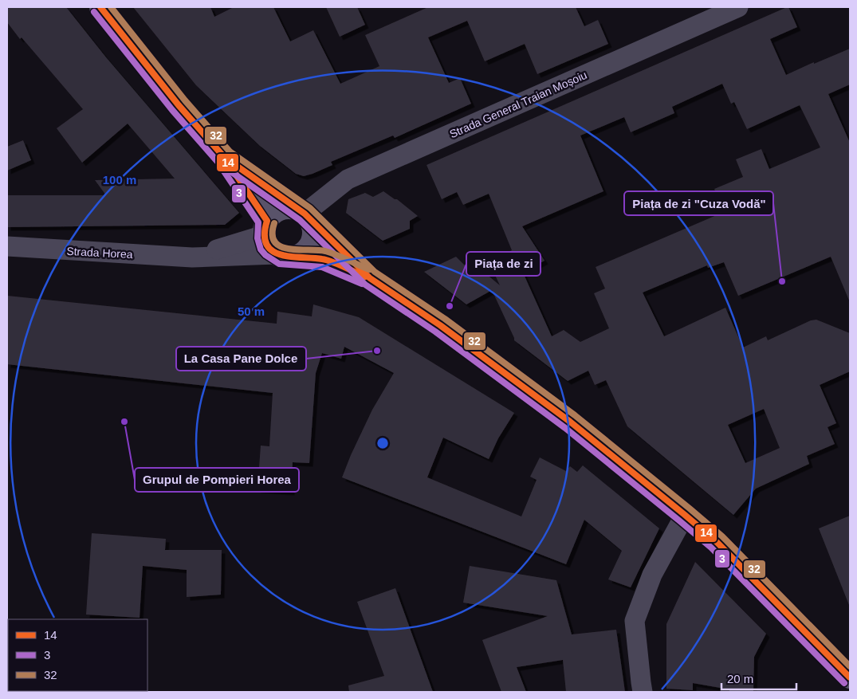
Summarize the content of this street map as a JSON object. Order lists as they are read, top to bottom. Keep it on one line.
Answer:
{"streets":{"street":["Strada General Traian Moșoiu","Strada Horea"]},"crossings":[["Strada General Traian Moșoiu","Strada Horea"]],"places":["Piața de zi \"Cuza Vodă\"","Piața de zi","La Casa Pane Dolce","Grupul de Pompieri Horea"],"lines":["transit line 14","transit line 32","transit line 3"],"legend":["14","3","32"],"scale_bar":"20 m","rings":["100 m","50 m"]}
